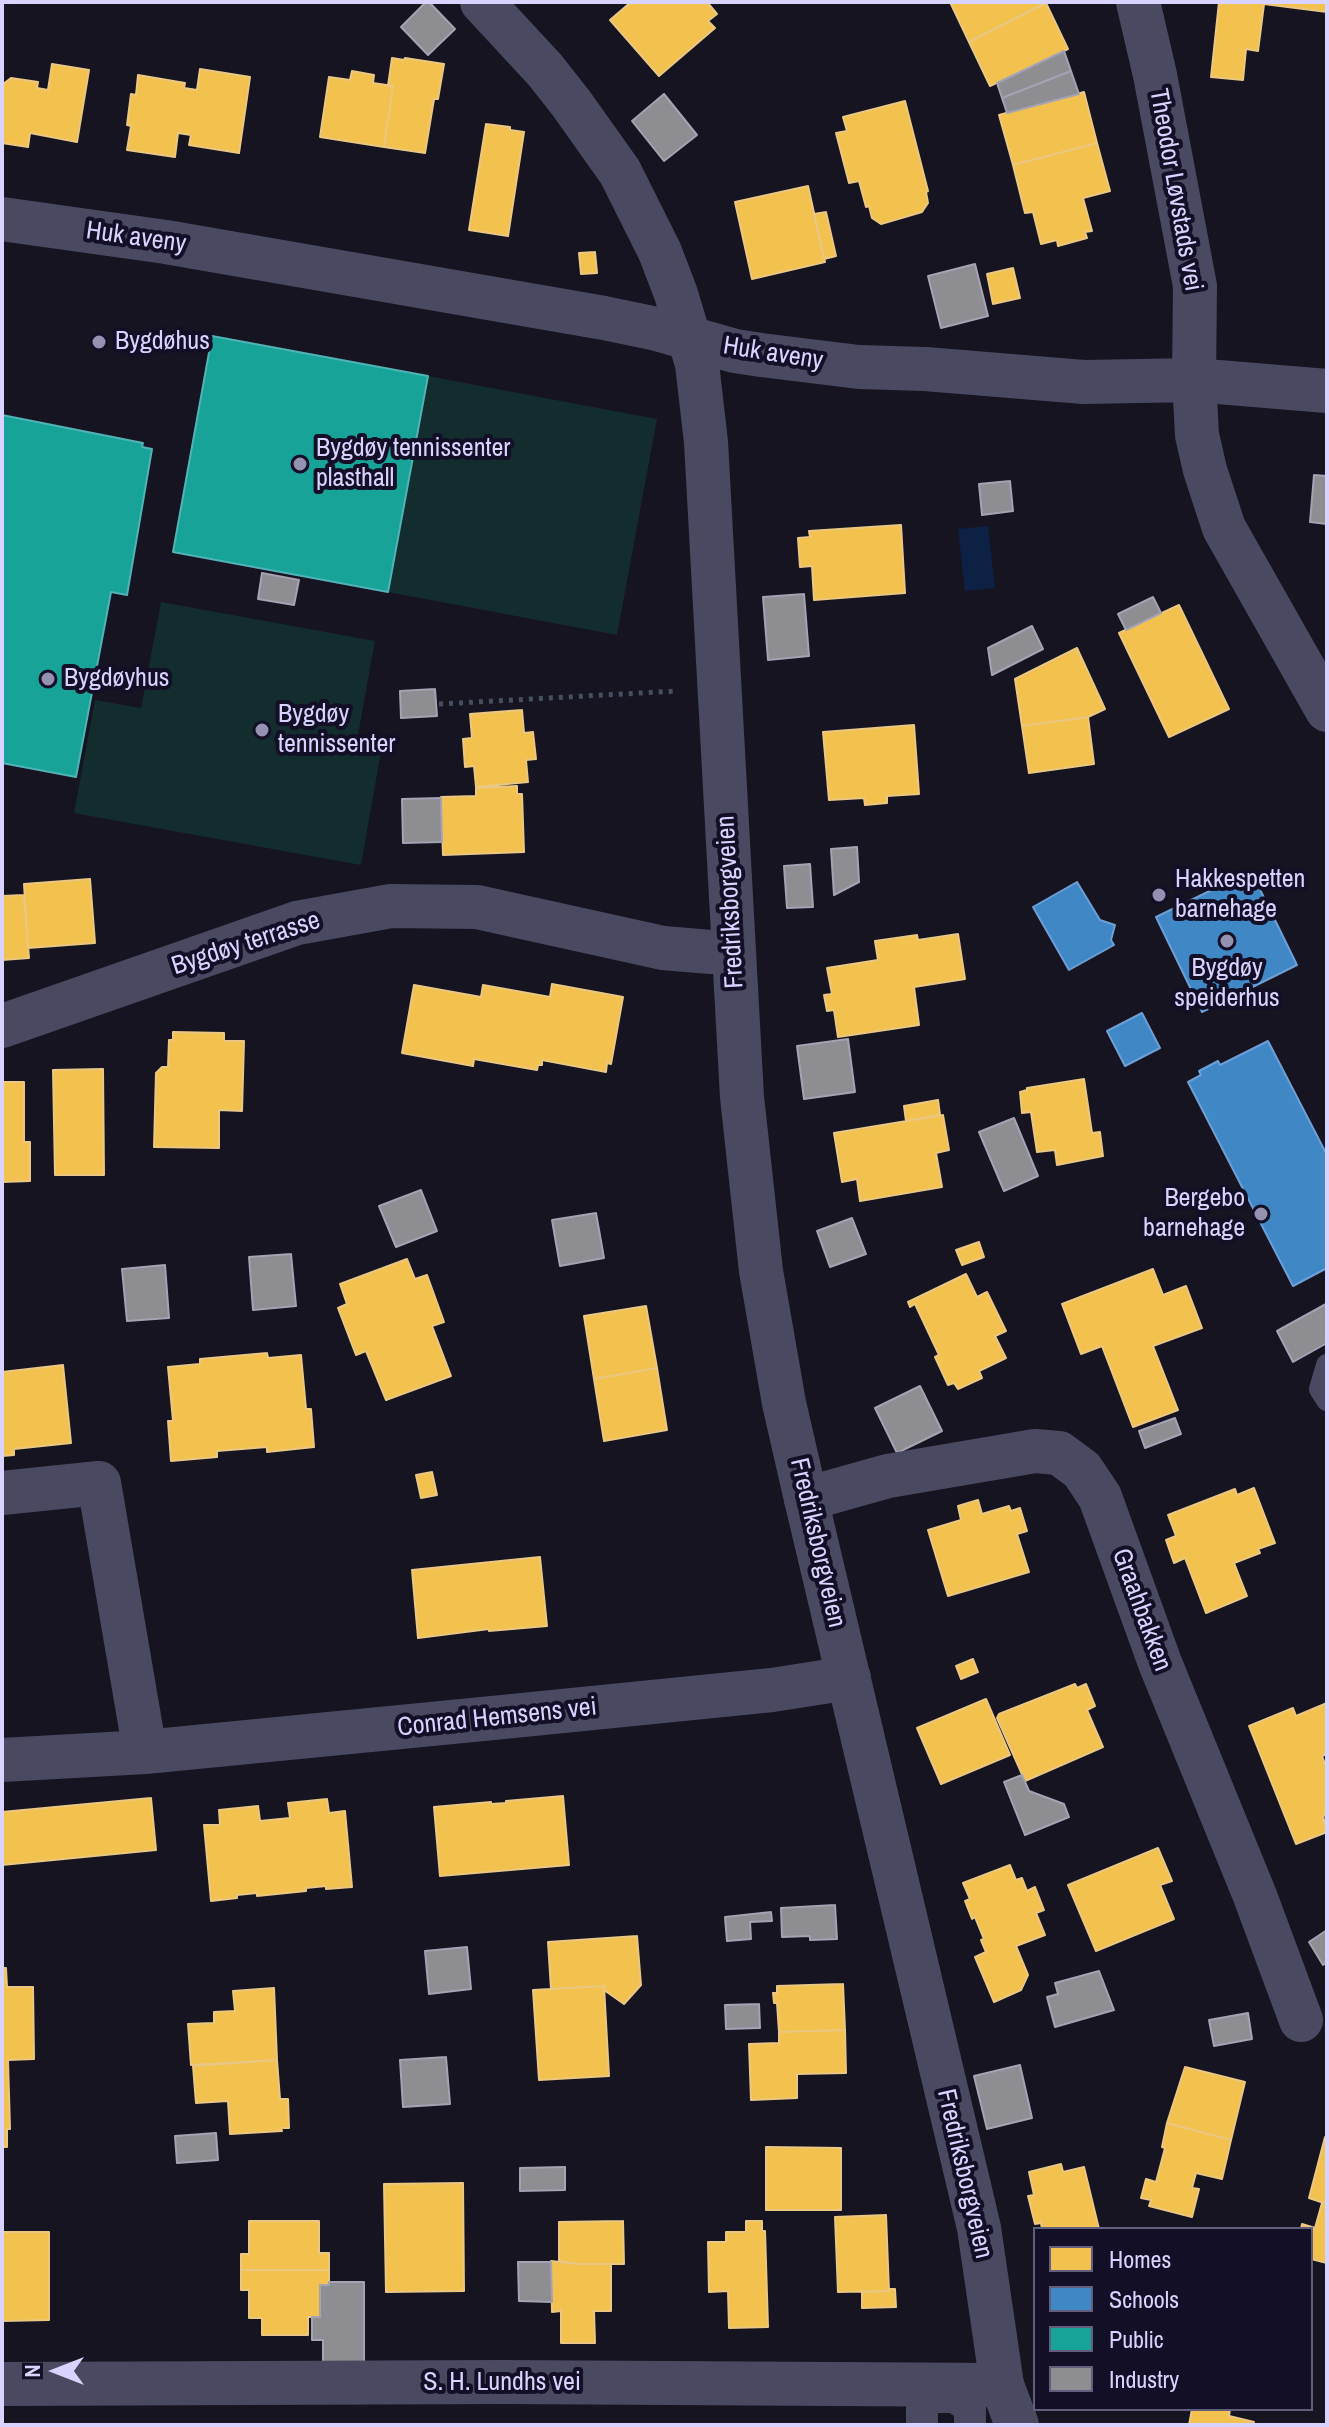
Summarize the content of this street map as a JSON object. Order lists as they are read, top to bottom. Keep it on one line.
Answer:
{"streets":{"street":["Theodor Løvstads vei","Huk aveny","Fredriksborgveien","Bygdøy terrasse","Graahbakken","Conrad Hemsens vei","S. H. Lundhs vei"]},"crossings":[["Theodor Løvstads vei","Huk aveny"],["Huk aveny","Fredriksborgveien"],["Fredriksborgveien","Bygdøy terrasse"],["Fredriksborgveien","Graahbakken"],["Fredriksborgveien","Conrad Hemsens vei"],["Fredriksborgveien","S. H. Lundhs vei"]],"places":["Bygdøhus","Bygdøy tennissenter plasthall","Bygdøyhus","Bygdøy tennissenter","Hakkespetten barnehage","Bygdøy speiderhus","Bergebo barnehage"],"legend":["Homes","Schools","Public","Industry"],"north":"left"}
